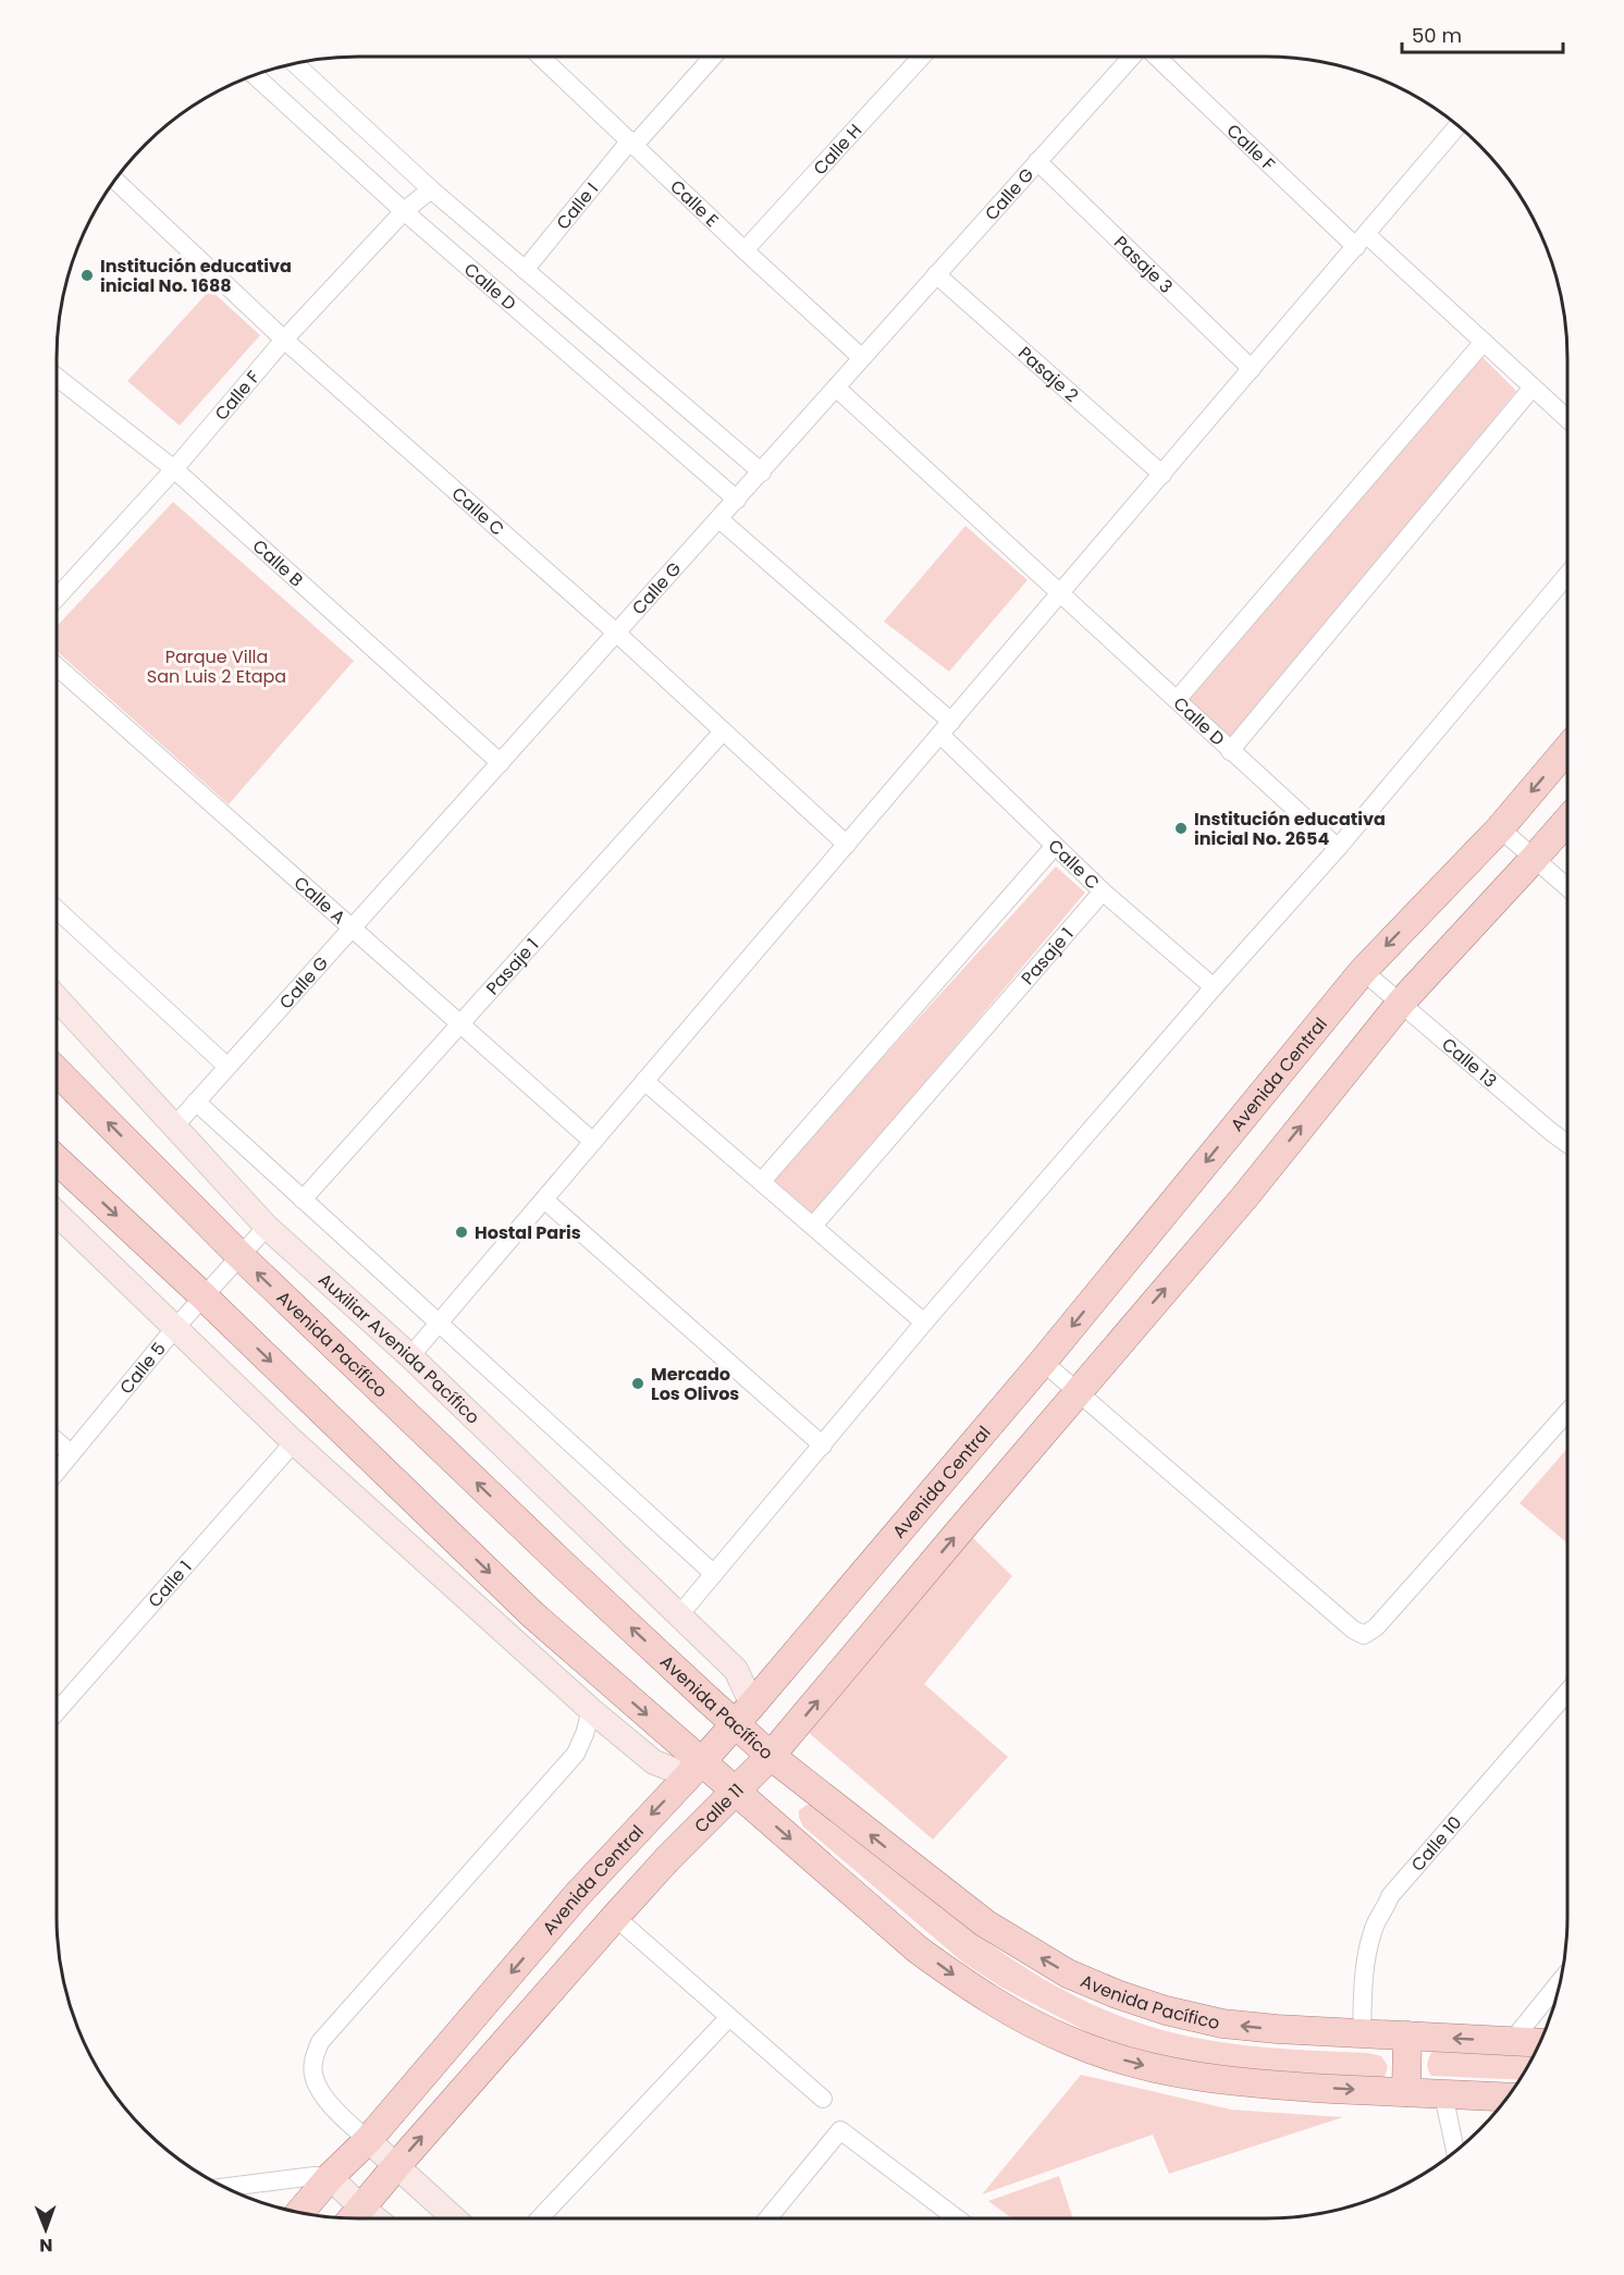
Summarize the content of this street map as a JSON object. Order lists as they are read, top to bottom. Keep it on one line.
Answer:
{"streets":{"main road":["Avenida Central","Avenida Pacífico","Auxiliar Avenida Pacífico","Calle 11"],"street":["Calle F","Calle H","Calle G","Calle E","Calle I","Pasaje 3","Calle D","Pasaje 2","Calle C","Calle B","Calle A","Pasaje 1","Calle 13","Calle 5","Calle 1","Calle 10"]},"crossings":[["Calle F","Calle D"],["Calle F","Calle C"],["Calle F","Calle B"],["Calle H","Calle E"],["Calle G","Calle E"],["Calle G","Pasaje 3"],["Calle G","Calle D"],["Calle G","Pasaje 2"],["Calle G","Calle C"],["Calle G","Calle B"],["Calle G","Calle A"],["Calle G","Auxiliar Avenida Pacífico"],["Calle E","Calle I"],["Calle I","Calle D"],["Calle C","Pasaje 1"],["Calle A","Pasaje 1"],["Calle 13","Avenida Central"],["Avenida Central","Avenida Pacífico"],["Avenida Central","Auxiliar Avenida Pacífico"],["Avenida Pacífico","Auxiliar Avenida Pacífico"],["Avenida Pacífico","Calle 5"],["Avenida Pacífico","Calle 11"],["Avenida Pacífico","Calle 10"]],"parks":["Parque Villa San Luis 2 Etapa"],"places":["Institución educativa inicial No. 1688","Institución educativa inicial No. 2654","Hostal Paris","Mercado Los Olivos"],"scale_bar":"50 m","north":"bottom"}
